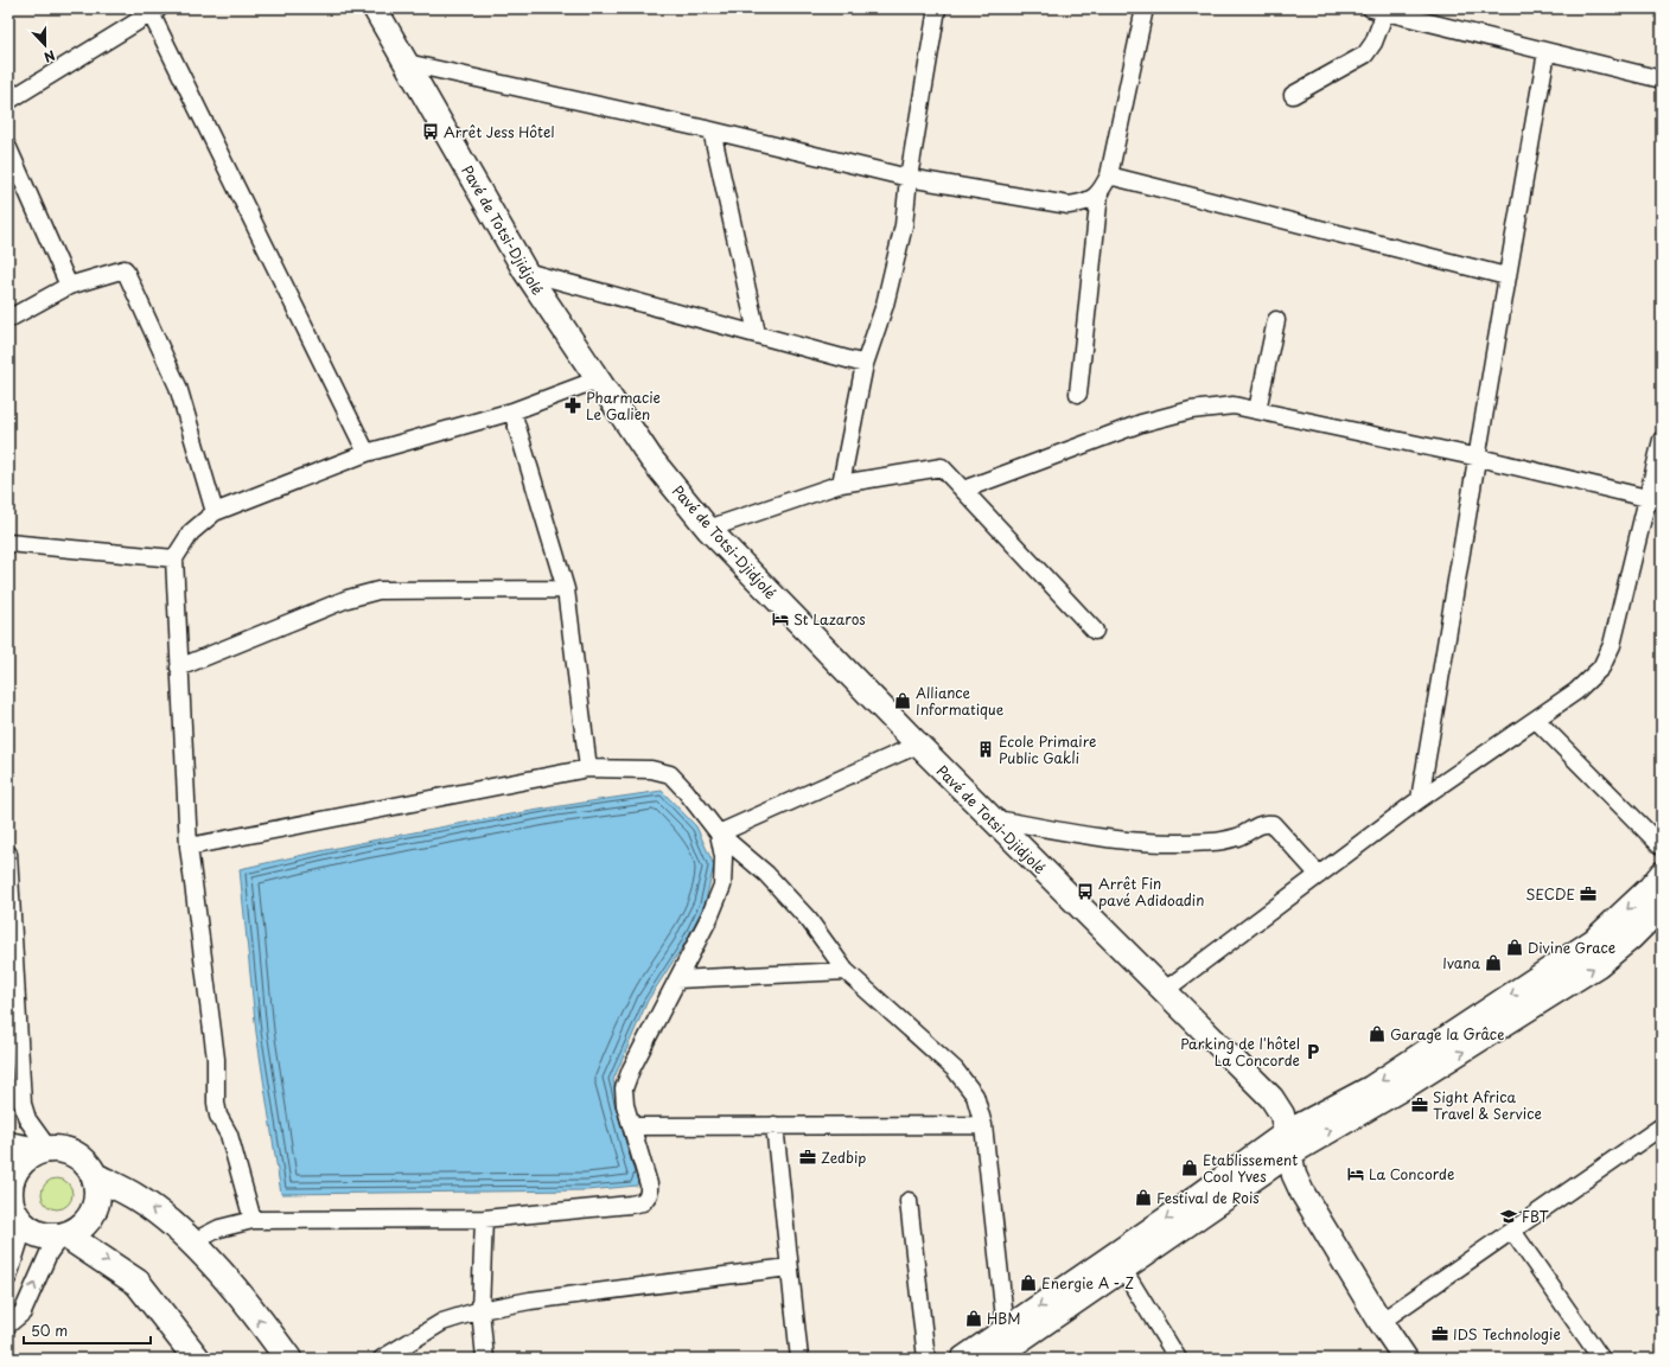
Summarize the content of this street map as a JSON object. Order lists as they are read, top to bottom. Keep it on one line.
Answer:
{"streets":{"street":["Pavé de Totsi-Djidjolé"]},"places":{"bus stop":["Arrêt Jess Hôtel","Arrêt Fin pavé Adidoadin"],"pharmacy":["Pharmacie Le Galien"],"hotel":["St Lazaros","La Concorde"],"shop":["Alliance Informatique","Divine Grace","Ivana","Garage la Grâce","Etablissement Cool Yves","Festival de Rois","Energie A - Z","HBM"],"building":["Ecole Primaire Public Gakli"],"office":["SECDE","Sight Africa Travel & Service","Zedbip","IDS Technologie"],"parking":["Parking de l'hôtel La Concorde"],"school or university":["FBT"]},"scale_bar":"50 m","north":"bottom"}
